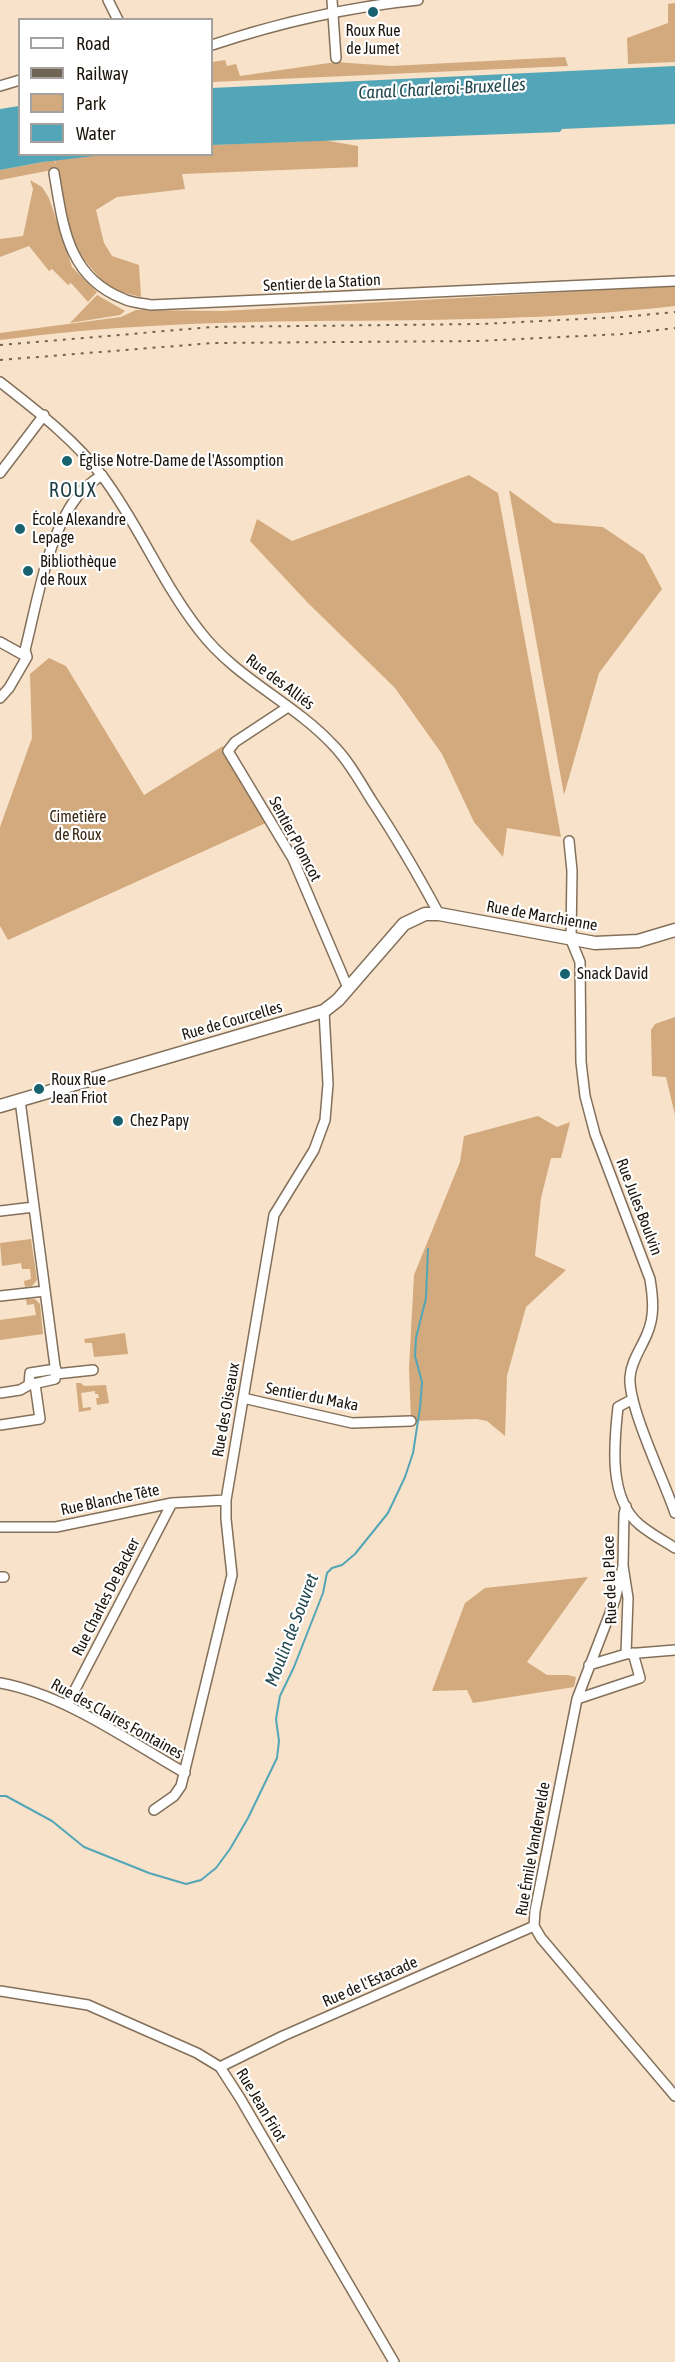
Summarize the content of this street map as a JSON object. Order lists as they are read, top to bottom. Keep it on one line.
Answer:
{"streets":{"main road":["Rue de Marchienne","Rue de Courcelles"],"street":["Sentier de la Station","Rue des Alliés","Sentier Plomcot","Rue Jules Boulvin","Sentier du Maka","Rue des Oiseaux","Rue Blanche Tête","Rue de la Place","Rue Charles De Backer","Rue des Claires Fontaines","Rue Émile Vandervelde","Rue de l'Estacade","Rue Jean Friot"]},"crossings":[["Rue des Alliés","Sentier Plomcot"],["Rue des Alliés","Rue de Marchienne"],["Rue des Alliés","Rue de Courcelles"],["Sentier Plomcot","Rue de Courcelles"],["Rue de Marchienne","Rue de Courcelles"],["Rue de Marchienne","Rue Jules Boulvin"],["Rue de Courcelles","Rue des Oiseaux"],["Sentier du Maka","Rue des Oiseaux"],["Rue des Oiseaux","Rue Blanche Tête"],["Rue des Oiseaux","Rue des Claires Fontaines"],["Rue Blanche Tête","Rue Charles De Backer"],["Rue de la Place","Rue Émile Vandervelde"],["Rue Charles De Backer","Rue des Claires Fontaines"],["Rue Émile Vandervelde","Rue de l'Estacade"],["Rue de l'Estacade","Rue Jean Friot"]],"districts":["ROUX"],"water":["Canal Charleroi-Bruxelles","Moulin de Souvret"],"parks":["Cimetière de Roux"],"places":["Roux Rue de Jumet","Église Notre-Dame de l'Assomption","École Alexandre Lepage","Bibliothèque de Roux","Snack David","Roux Rue Jean Friot","Chez Papy"],"legend":["Road","Railway","Park","Water"]}
